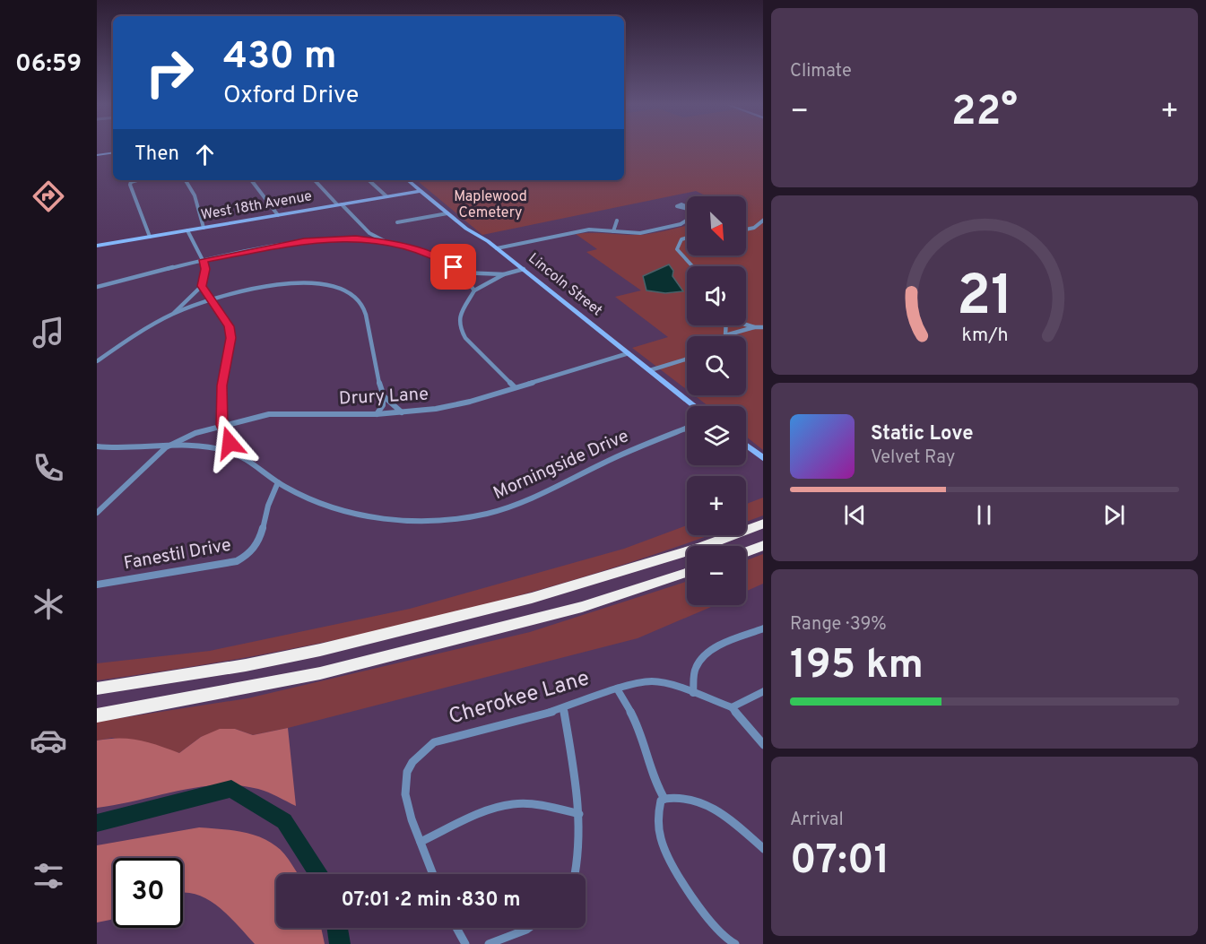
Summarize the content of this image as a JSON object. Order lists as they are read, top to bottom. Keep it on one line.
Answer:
{"streets":{"street":["West 18th Avenue","Lincoln Street","Drury Lane","Morningside Drive","Fanestil Drive","Cherokee Lane"]},"crossings":[["West 18th Avenue","Lincoln Street"],["Lincoln Street","Drury Lane"],["Drury Lane","Morningside Drive"],["Morningside Drive","Fanestil Drive"]],"parks":["Maplewood Cemetery"],"north":"bottom right","page":{"tabs":"06:59","tile":["Climate",["Range · 39%","195 km"],["Arrival","07:01"]],"turn":["430 m","Oxford Drive"],"heat":["−","22°","+"],"then":"Then","map_buttons":["+","−"],"song":["Static Love","Velvet Ray"],"limit":"30","trip":"07:01 · 2 min · 830 m","gauge":["21","km/h"]}}
